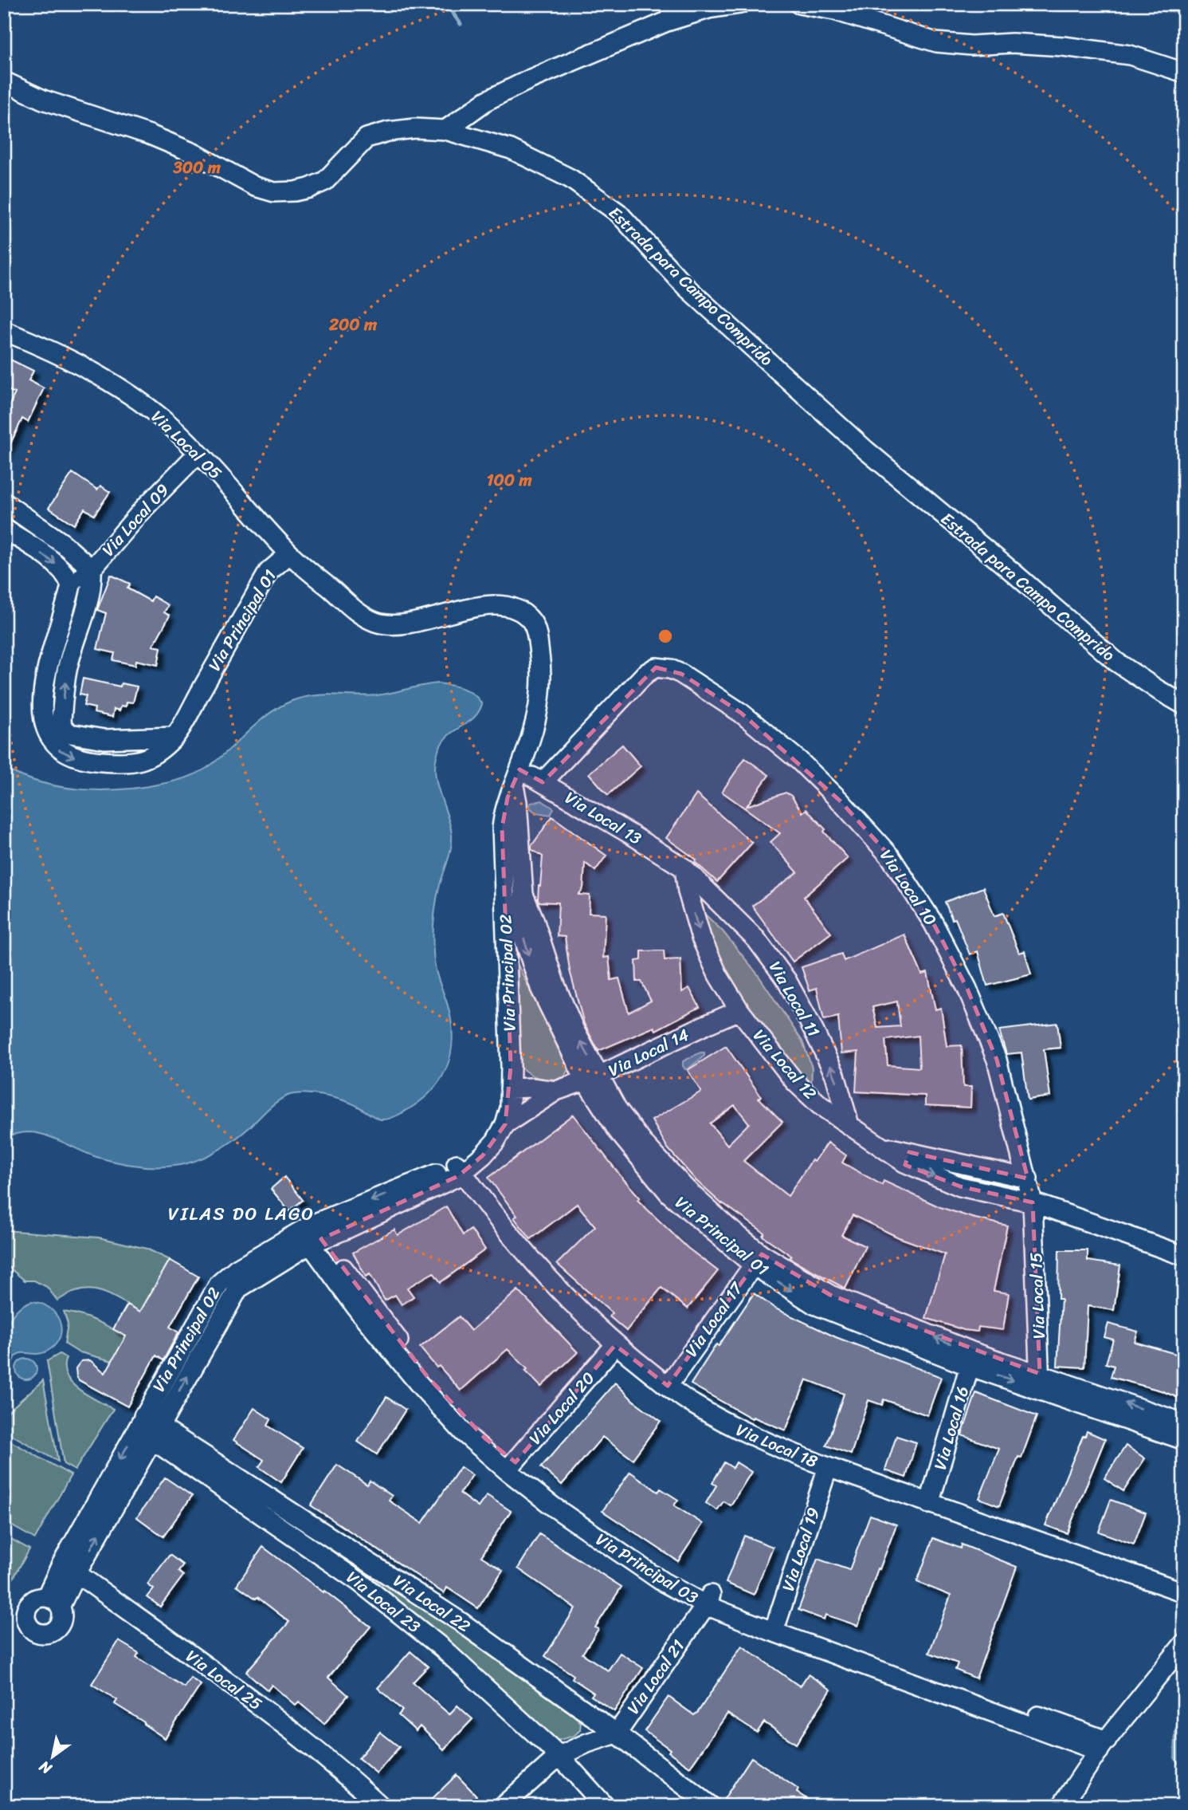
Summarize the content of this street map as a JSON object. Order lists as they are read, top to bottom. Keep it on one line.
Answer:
{"streets":{"street":["Estrada para Campo Comprido","Via Local 05","Via Local 09","Via Principal 01","Via Local 13","Via Local 10","Via Principal 02","Via Local 11","Via Local 14","Via Local 12","Via Local 15","Via Local 17","Via Local 20","Via Local 16","Via Local 18","Via Local 19","Via Principal 03","Via Local 23","Via Local 22","Via Local 21","Via Local 25"]},"crossings":[["Via Local 05","Via Local 09"],["Via Local 05","Via Principal 01"],["Via Principal 01","Via Local 13"],["Via Principal 01","Via Principal 02"],["Via Principal 01","Via Local 14"],["Via Principal 01","Via Local 15"],["Via Principal 01","Via Local 17"],["Via Principal 01","Via Local 16"],["Via Local 13","Via Local 10"],["Via Local 13","Via Principal 02"],["Via Local 13","Via Local 11"],["Via Local 13","Via Local 12"],["Via Local 10","Via Local 12"],["Via Local 10","Via Local 15"],["Via Principal 02","Via Local 14"],["Via Principal 02","Via Local 18"],["Via Principal 02","Via Principal 03"],["Via Principal 02","Via Local 23"],["Via Principal 02","Via Local 25"],["Via Local 11","Via Local 12"],["Via Local 14","Via Local 12"],["Via Local 12","Via Local 15"],["Via Local 17","Via Local 18"],["Via Local 20","Via Local 18"],["Via Local 20","Via Principal 03"],["Via Local 16","Via Local 18"],["Via Local 18","Via Local 19"],["Via Local 19","Via Principal 03"],["Via Principal 03","Via Local 21"],["Via Local 23","Via Local 22"],["Via Local 22","Via Local 21"]],"one_way":["Via Local 11","Via Local 12"],"districts":["VILAS DO LAGO"],"north":"bottom left","rings":["300 m","200 m","100 m"]}
